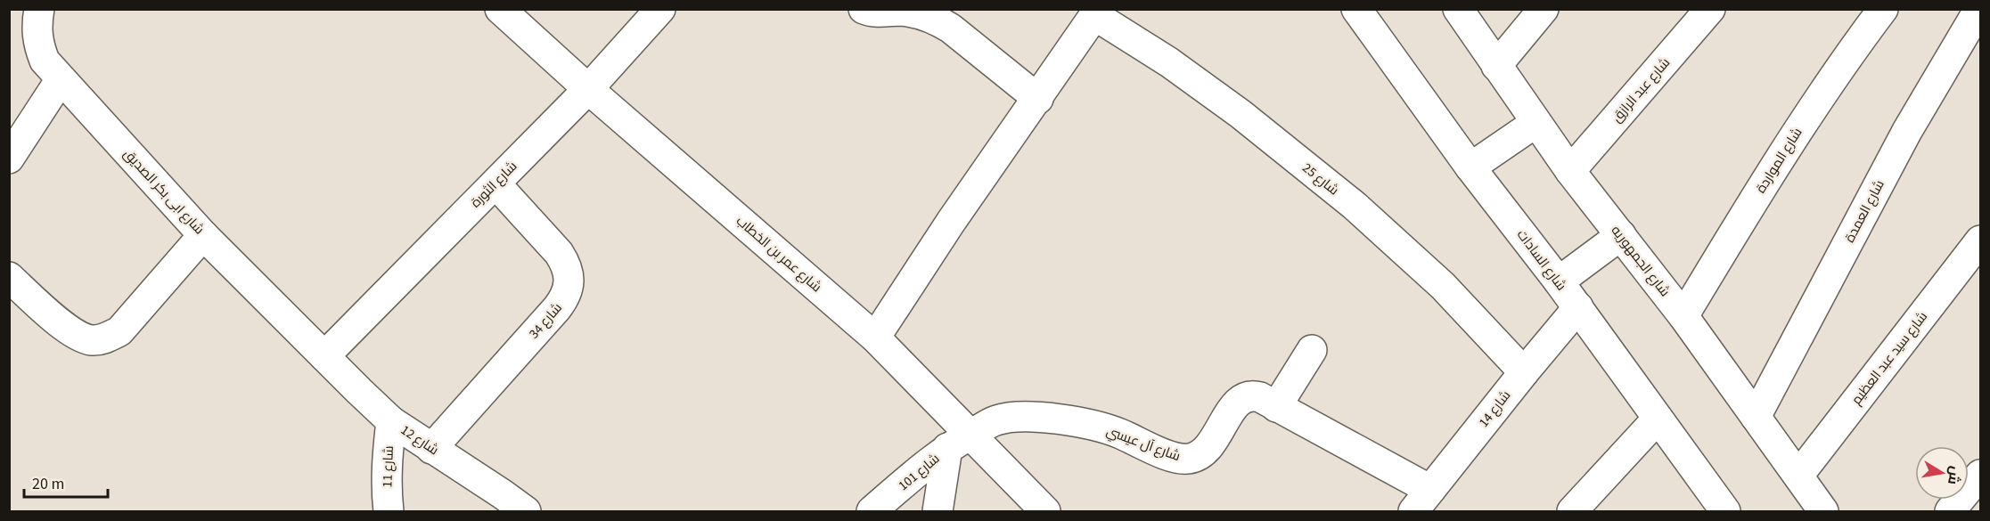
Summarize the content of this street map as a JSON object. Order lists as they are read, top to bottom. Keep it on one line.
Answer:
{"streets":{"street":["شارع عبد الرازق","شارع المواردة","شارع 25","شارع الثورة","شارع ابى بكر الصديق","شارع العمدة","شارع عمر بن الخطاب","شارع السادات","شارع الجمهوريه","شارع 34","شارع سيد عبد العظيم","شارع 14","شارع 12","شارع آل عيسي","شارع 11","شارع 101"]},"crossings":[["شارع عبد الرازق","شارع الجمهوريه"],["شارع المواردة","شارع الجمهوريه"],["شارع 25","شارع 14"],["شارع الثورة","شارع ابى بكر الصديق"],["شارع الثورة","شارع عمر بن الخطاب"],["شارع الثورة","شارع 34"],["شارع الثورة","شارع 12"],["شارع ابى بكر الصديق","شارع 12"],["شارع العمدة","شارع الجمهوريه"],["شارع عمر بن الخطاب","شارع آل عيسي"],["شارع عمر بن الخطاب","شارع 101"],["شارع السادات","شارع 14"],["شارع الجمهوريه","شارع سيد عبد العظيم"],["شارع 34","شارع 12"],["شارع 14","شارع آل عيسي"],["شارع 12","شارع 11"],["شارع آل عيسي","شارع 101"]],"scale_bar":"20 m","north":"right"}
